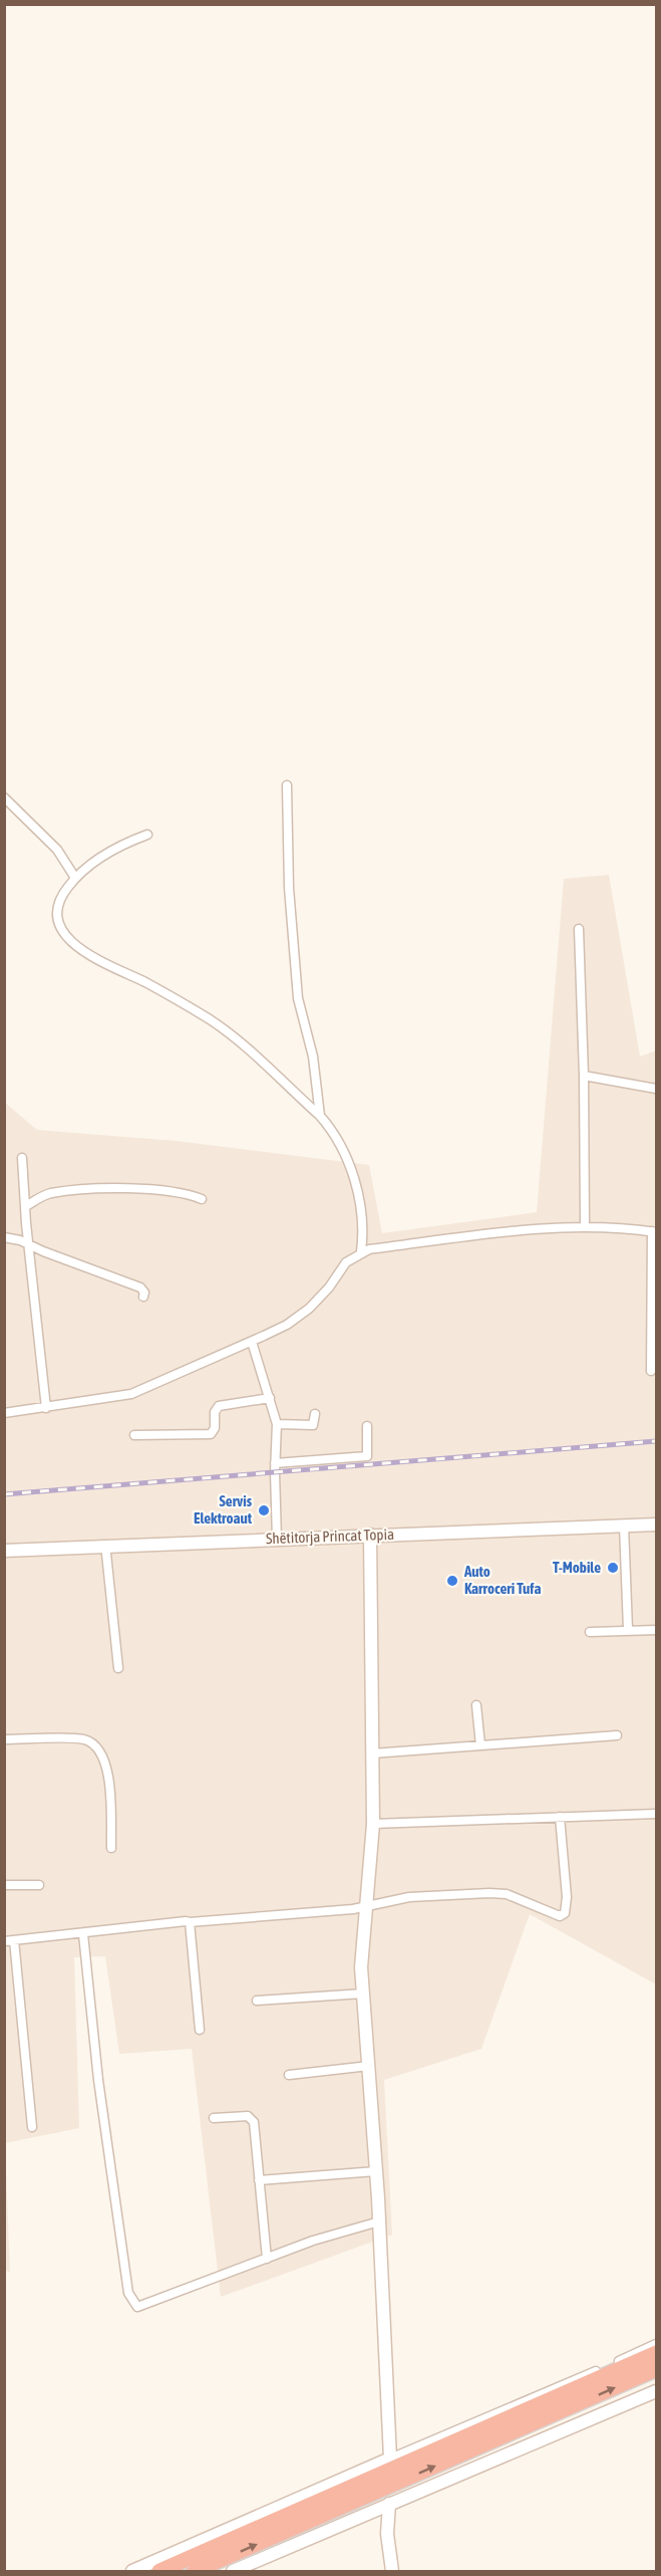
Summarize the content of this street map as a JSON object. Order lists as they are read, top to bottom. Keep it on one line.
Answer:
{"streets":{"street":["Shëtitorja Princat Topia"]},"places":["Servis Elektroaut","T-Mobile","Auto Karroceri Tufa"]}
